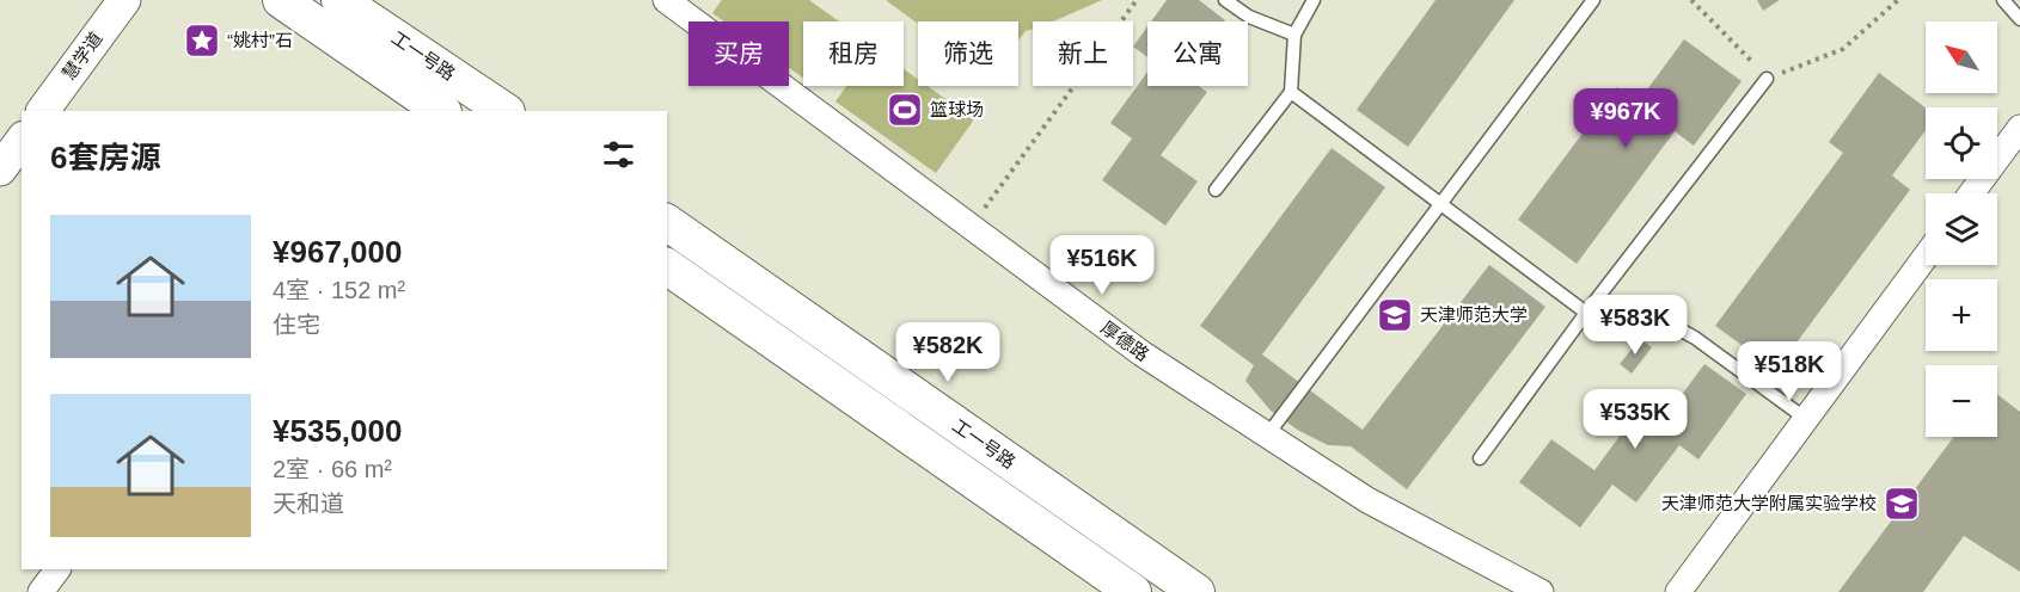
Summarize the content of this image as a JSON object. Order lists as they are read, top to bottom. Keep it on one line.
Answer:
{"streets":{"main road":["工一号路"],"street":["慧学道","厚德路"]},"places":{"place":["“姚村”石"],"sports":["篮球场"],"school or university":["天津师范大学","天津师范大学附属实验学校"]},"north":"top left","page":{"map_buttons":["+","−"],"chip":["买房","租房","筛选","新上","公寓"],"price":["¥967K","¥516K","¥583K","¥582K","¥518K","¥535K"],"heading":"6套房源","list":[{"name":"¥967,000","note":"4室 · 152 m² · 住宅"},{"name":"¥535,000","note":"2室 · 66 m² · 天和道"}]}}
